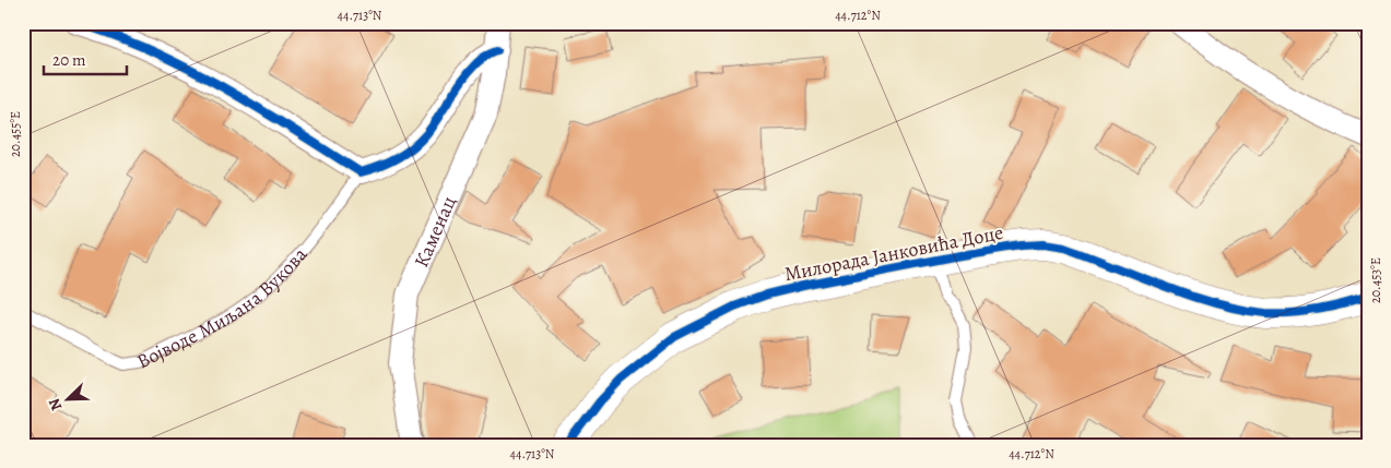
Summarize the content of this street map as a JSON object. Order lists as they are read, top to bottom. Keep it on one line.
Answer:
{"streets":{"street":["Каменац","Милорада Јанковића Доце"],"lane":["Војводе Миљана Вукова"]},"scale_bar":"20 m","north":"bottom left","coordinates":["44.713°N","44.712°N","20.455°E","20.453°E"]}
